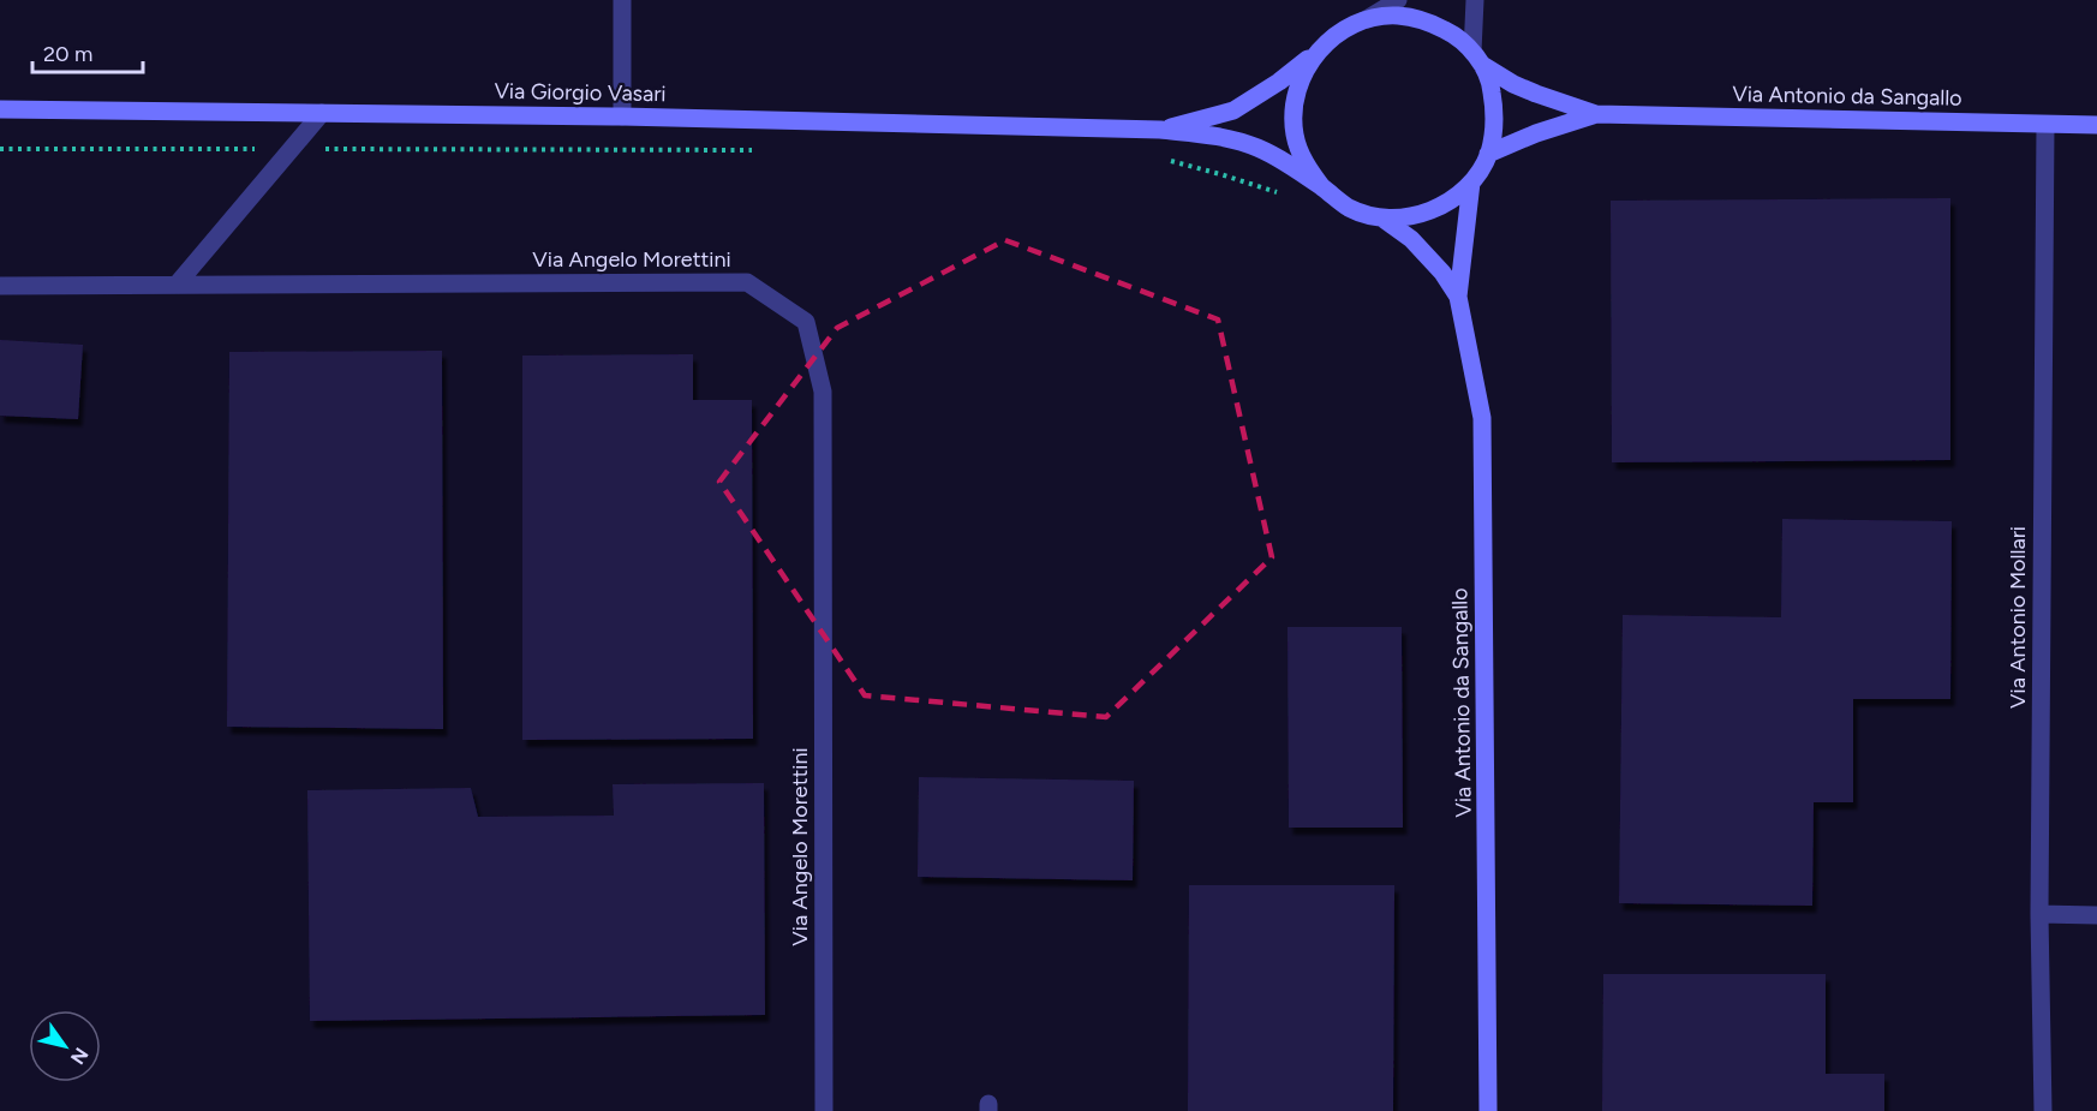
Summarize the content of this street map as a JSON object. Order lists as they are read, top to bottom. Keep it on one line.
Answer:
{"streets":{"main road":["Via Giorgio Vasari","Via Antonio da Sangallo"],"street":["Via Angelo Morettini","Via Antonio Mollari"]},"crossings":[["Via Giorgio Vasari","Via Antonio da Sangallo"],["Via Antonio da Sangallo","Via Antonio Mollari"]],"scale_bar":"20 m","north":"bottom right"}
